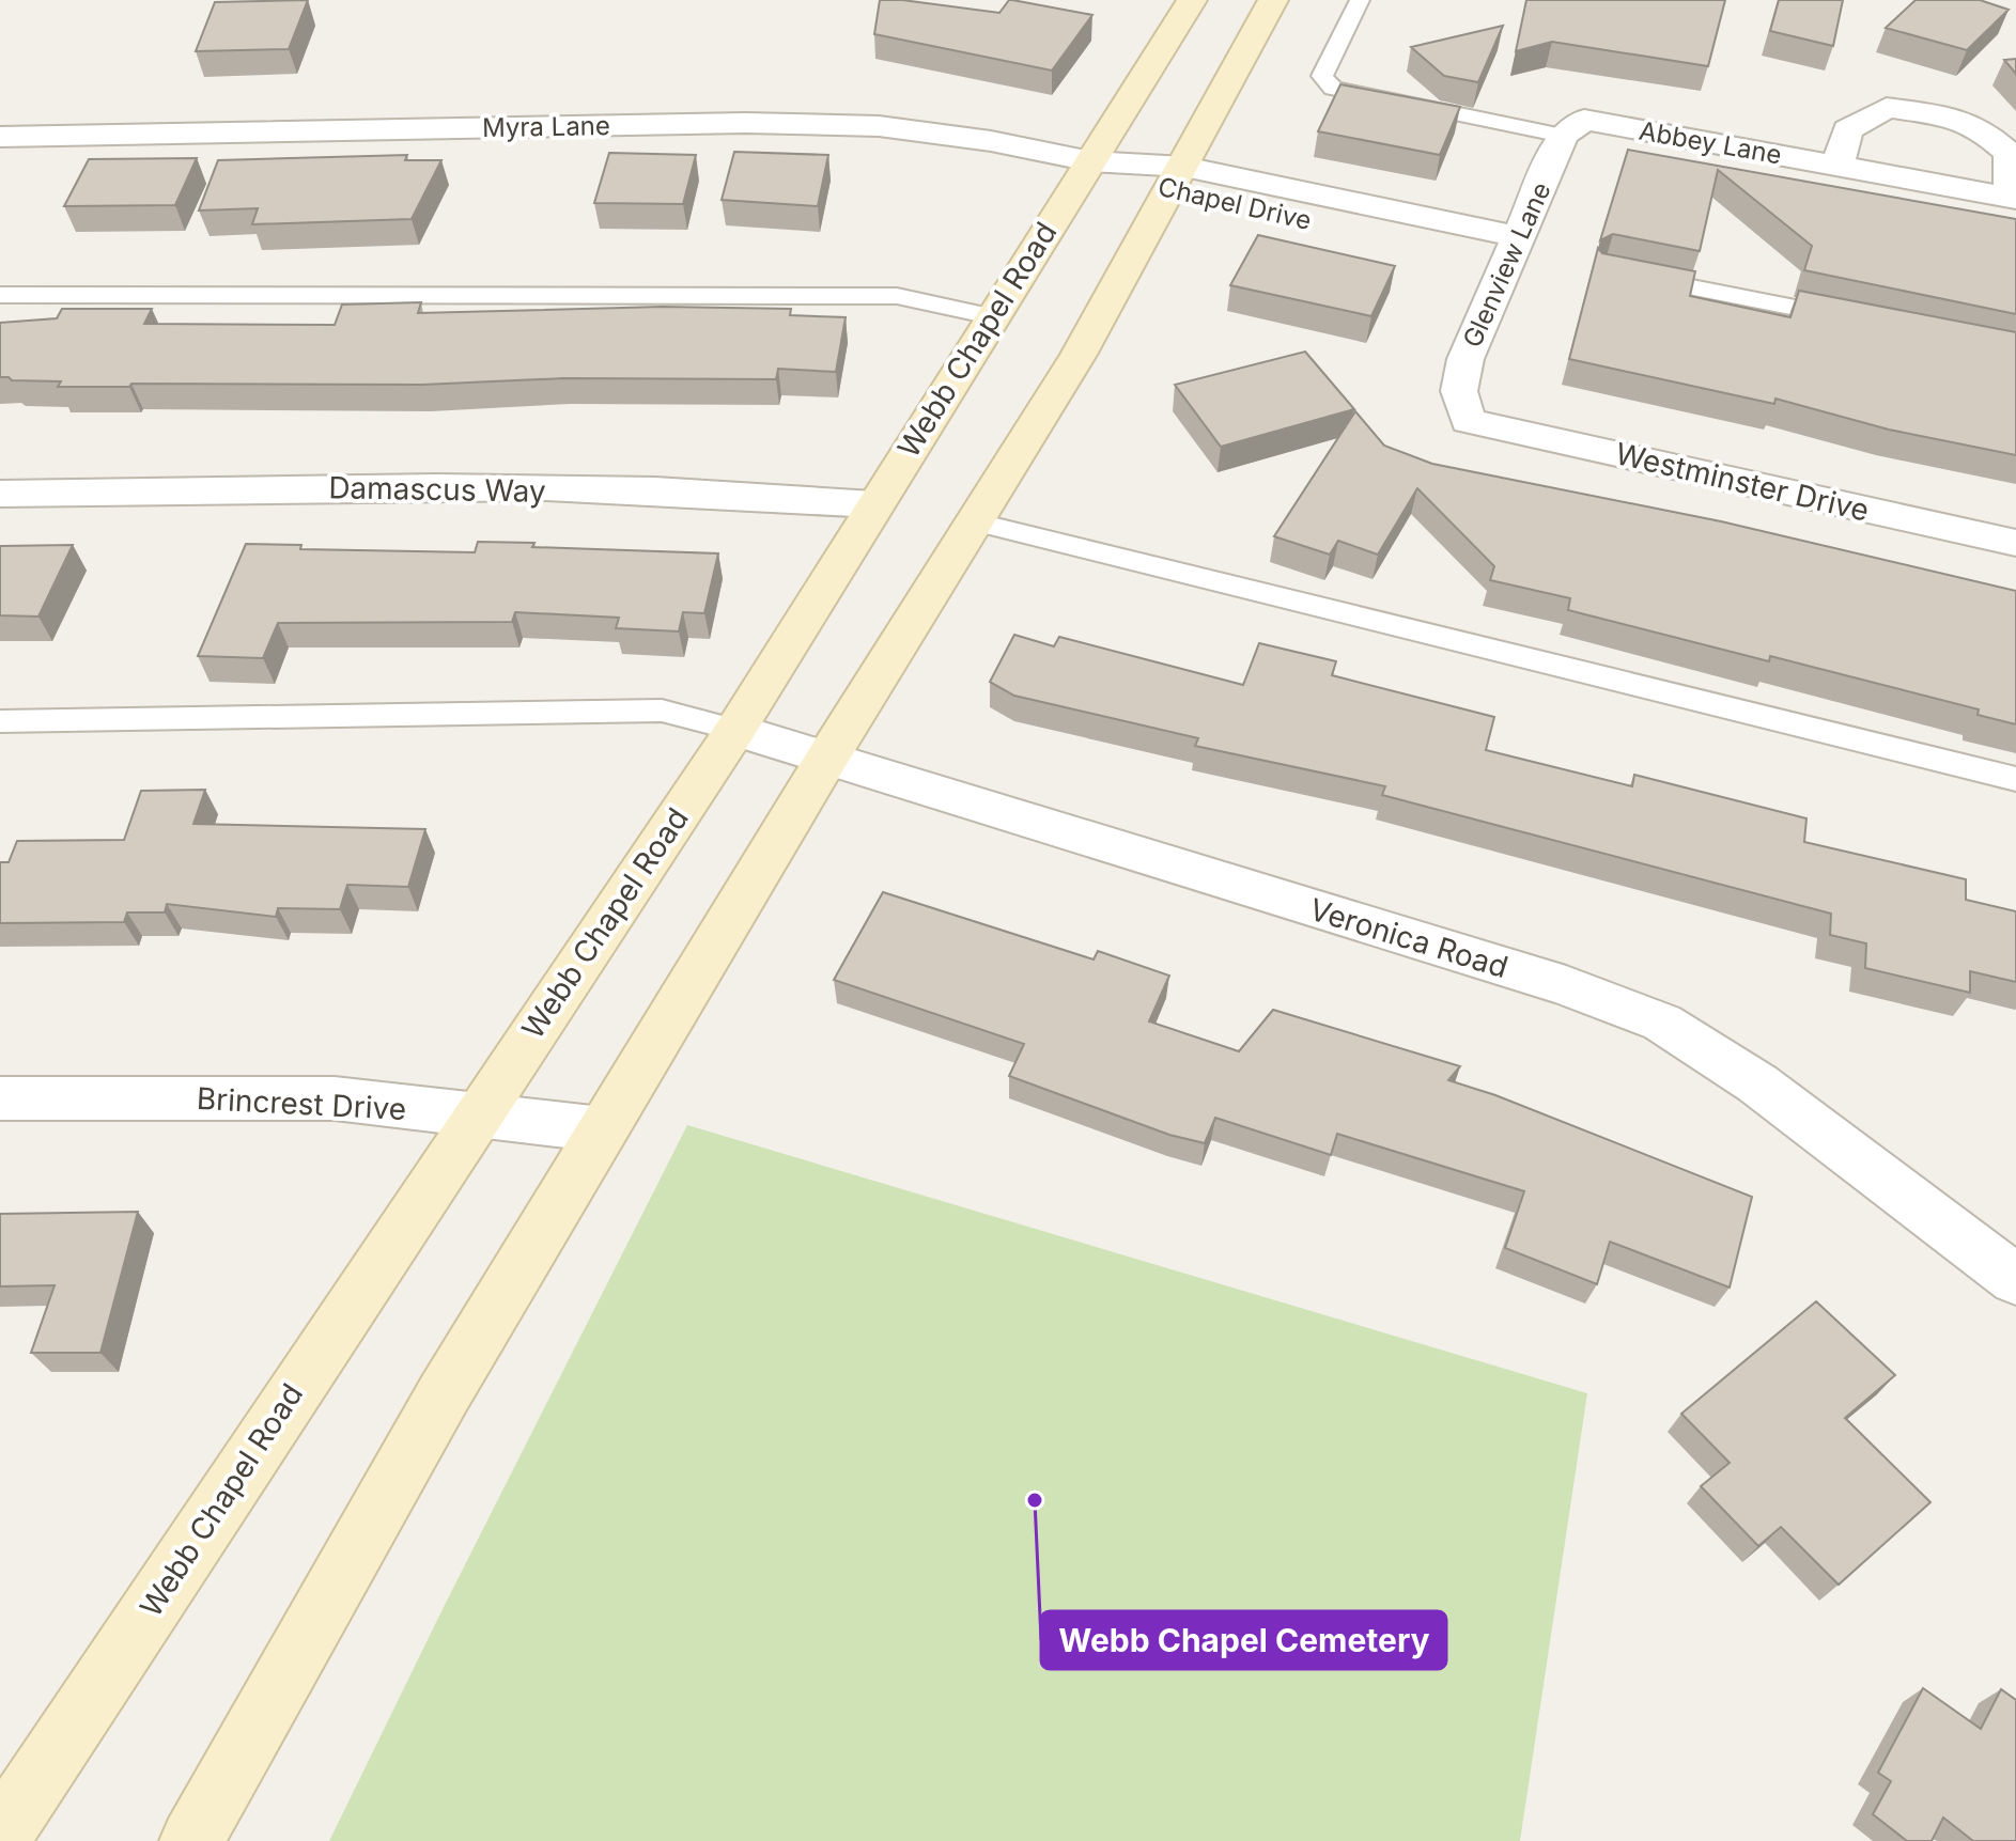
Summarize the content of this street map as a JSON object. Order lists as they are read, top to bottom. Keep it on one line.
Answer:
{"streets":{"main road":["Webb Chapel Road"],"street":["Myra Lane","Abbey Lane","Chapel Drive","Glenview Lane","Westminster Drive","Damascus Way","Veronica Road","Brincrest Drive"]},"crossings":[["Myra Lane","Chapel Drive"],["Myra Lane","Webb Chapel Road"],["Abbey Lane","Glenview Lane"],["Chapel Drive","Glenview Lane"],["Chapel Drive","Webb Chapel Road"],["Glenview Lane","Westminster Drive"],["Webb Chapel Road","Damascus Way"],["Webb Chapel Road","Veronica Road"],["Webb Chapel Road","Brincrest Drive"]],"places":["Webb Chapel Cemetery"]}
